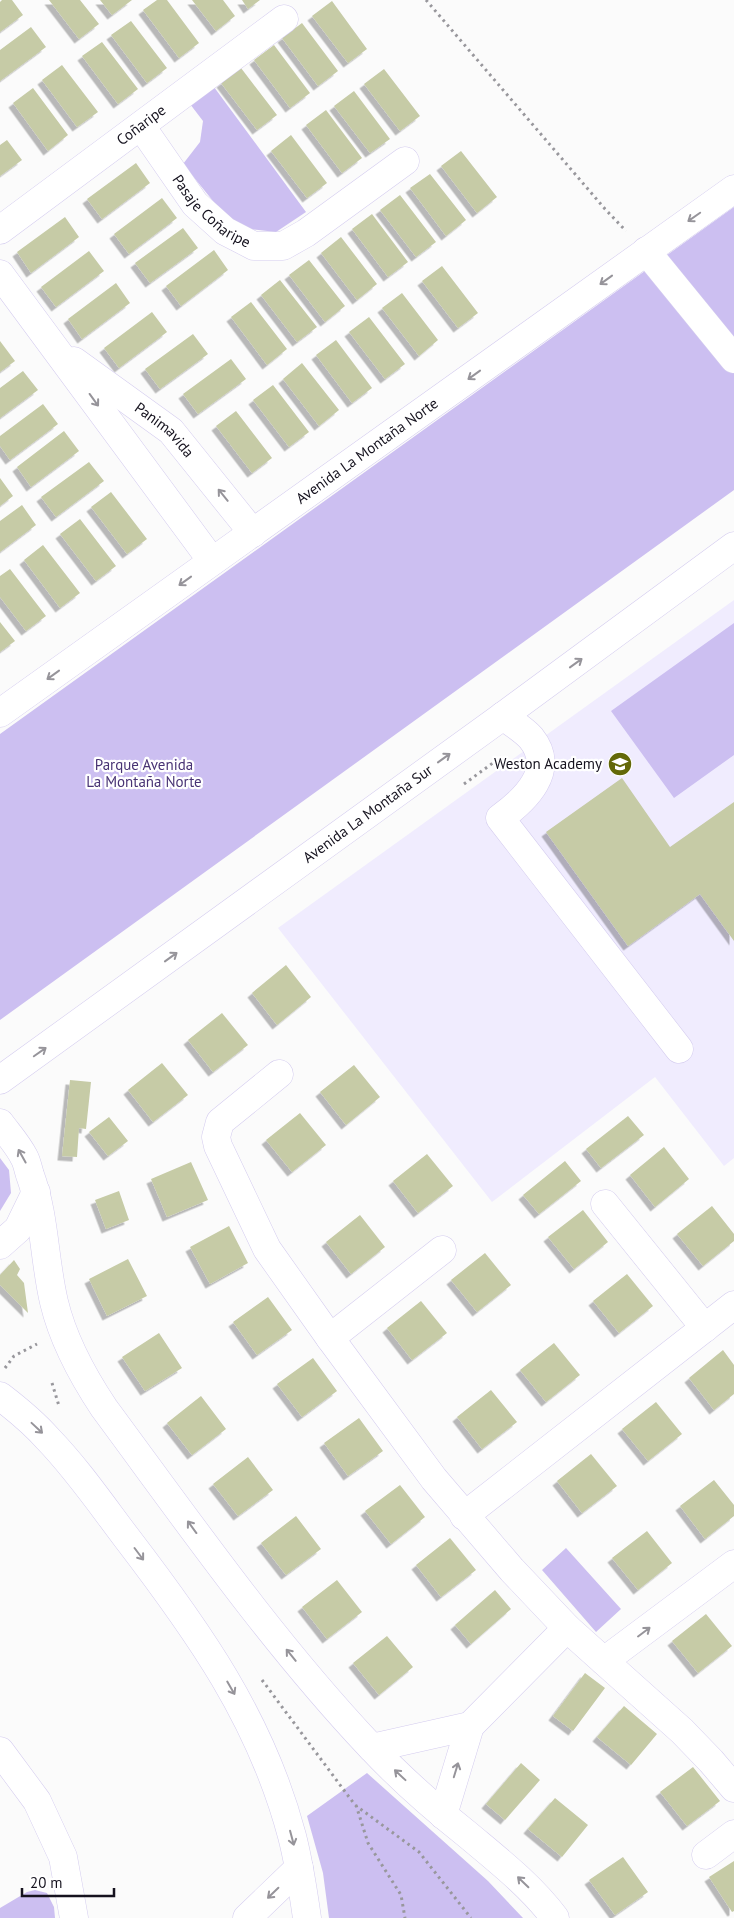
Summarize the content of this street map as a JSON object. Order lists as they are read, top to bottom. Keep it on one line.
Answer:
{"streets":{"street":["Coñaripe","Pasaje Coñaripe","Panimavida","Avenida La Montaña Norte","Avenida La Montaña Sur"]},"crossings":[["Coñaripe","Pasaje Coñaripe"],["Panimavida","Avenida La Montaña Norte"]],"one_way":["Avenida La Montaña Norte","Avenida La Montaña Sur"],"parks":["Parque Avenida La Montaña Norte"],"places":{"school or university":["Weston Academy"]},"scale_bar":"20 m"}
